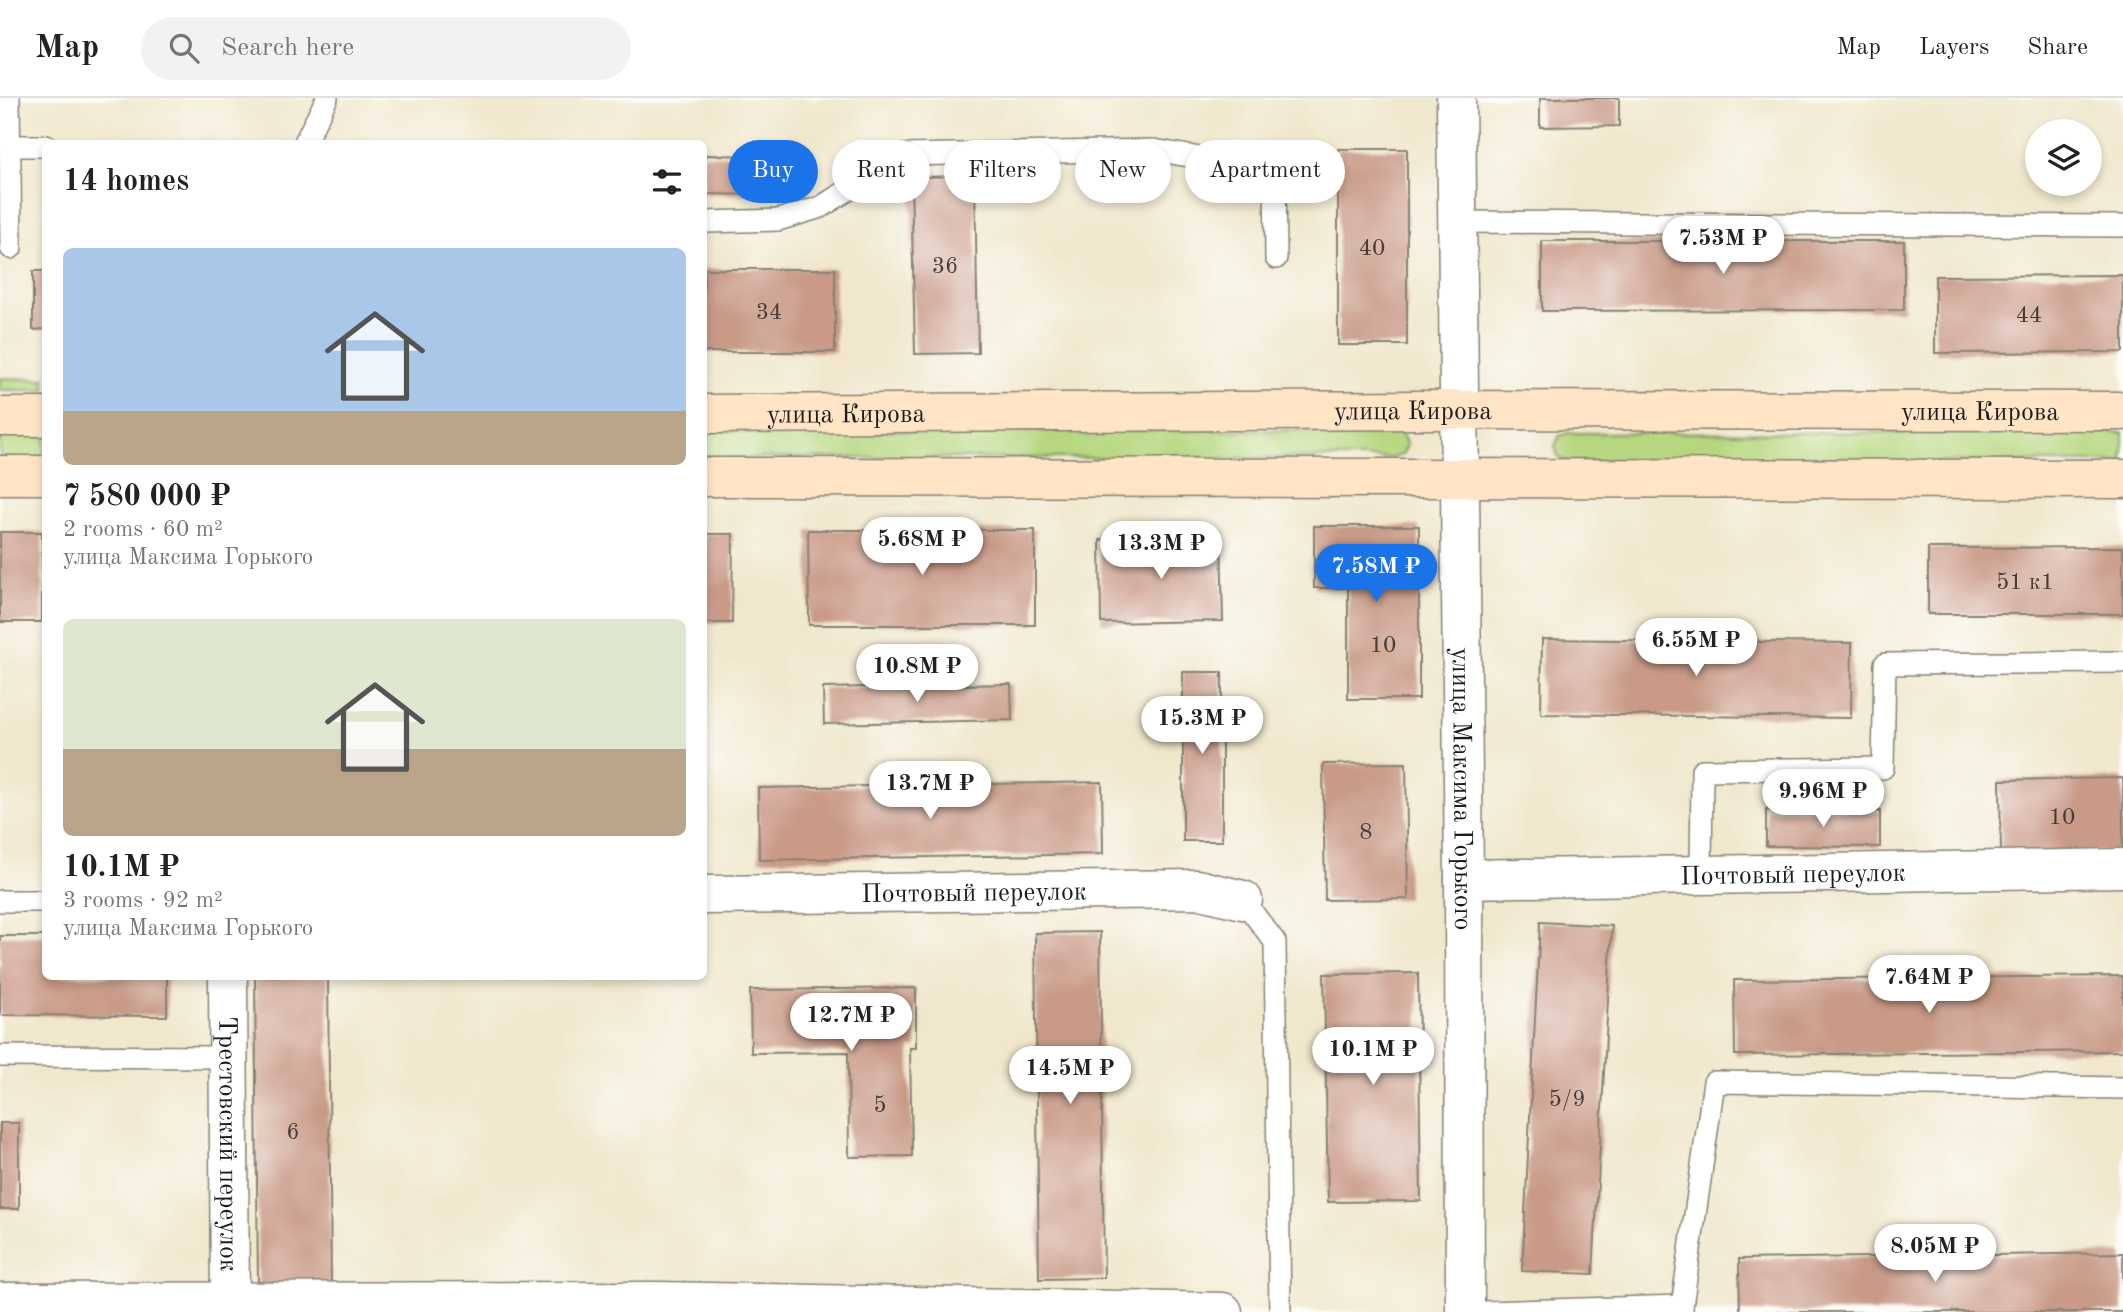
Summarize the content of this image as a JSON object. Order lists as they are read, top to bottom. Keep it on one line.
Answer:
{"streets":{"main road":["улица Кирова"],"street":["улица Максима Горького","Почтовый переулок","Трестовский переулок"]},"crossings":[["улица Кирова","улица Максима Горького"],["улица Максима Горького","Почтовый переулок"]],"house_numbers":["40","36","34","44","51 к1","10","10","8","5/9","5","6"],"page":{"header":"Map","search":"Search here","nav":["Map","Layers","Share"],"chip":["Buy","Rent","Filters","New","Apartment"],"heading":"14 homes","price":["7.53M ₽","5.68M ₽","13.3M ₽","7.58M ₽","6.55M ₽","10.8M ₽","15.3M ₽","13.7M ₽","9.96M ₽","7.64M ₽","12.7M ₽","10.1M ₽","14.5M ₽","8.05M ₽"],"list":[{"name":"7 580 000 ₽","note":"2 rooms · 60 m² · улица Максима Горького"},{"name":"10.1M ₽","note":"3 rooms · 92 m² · улица Максима Горького"}]}}
